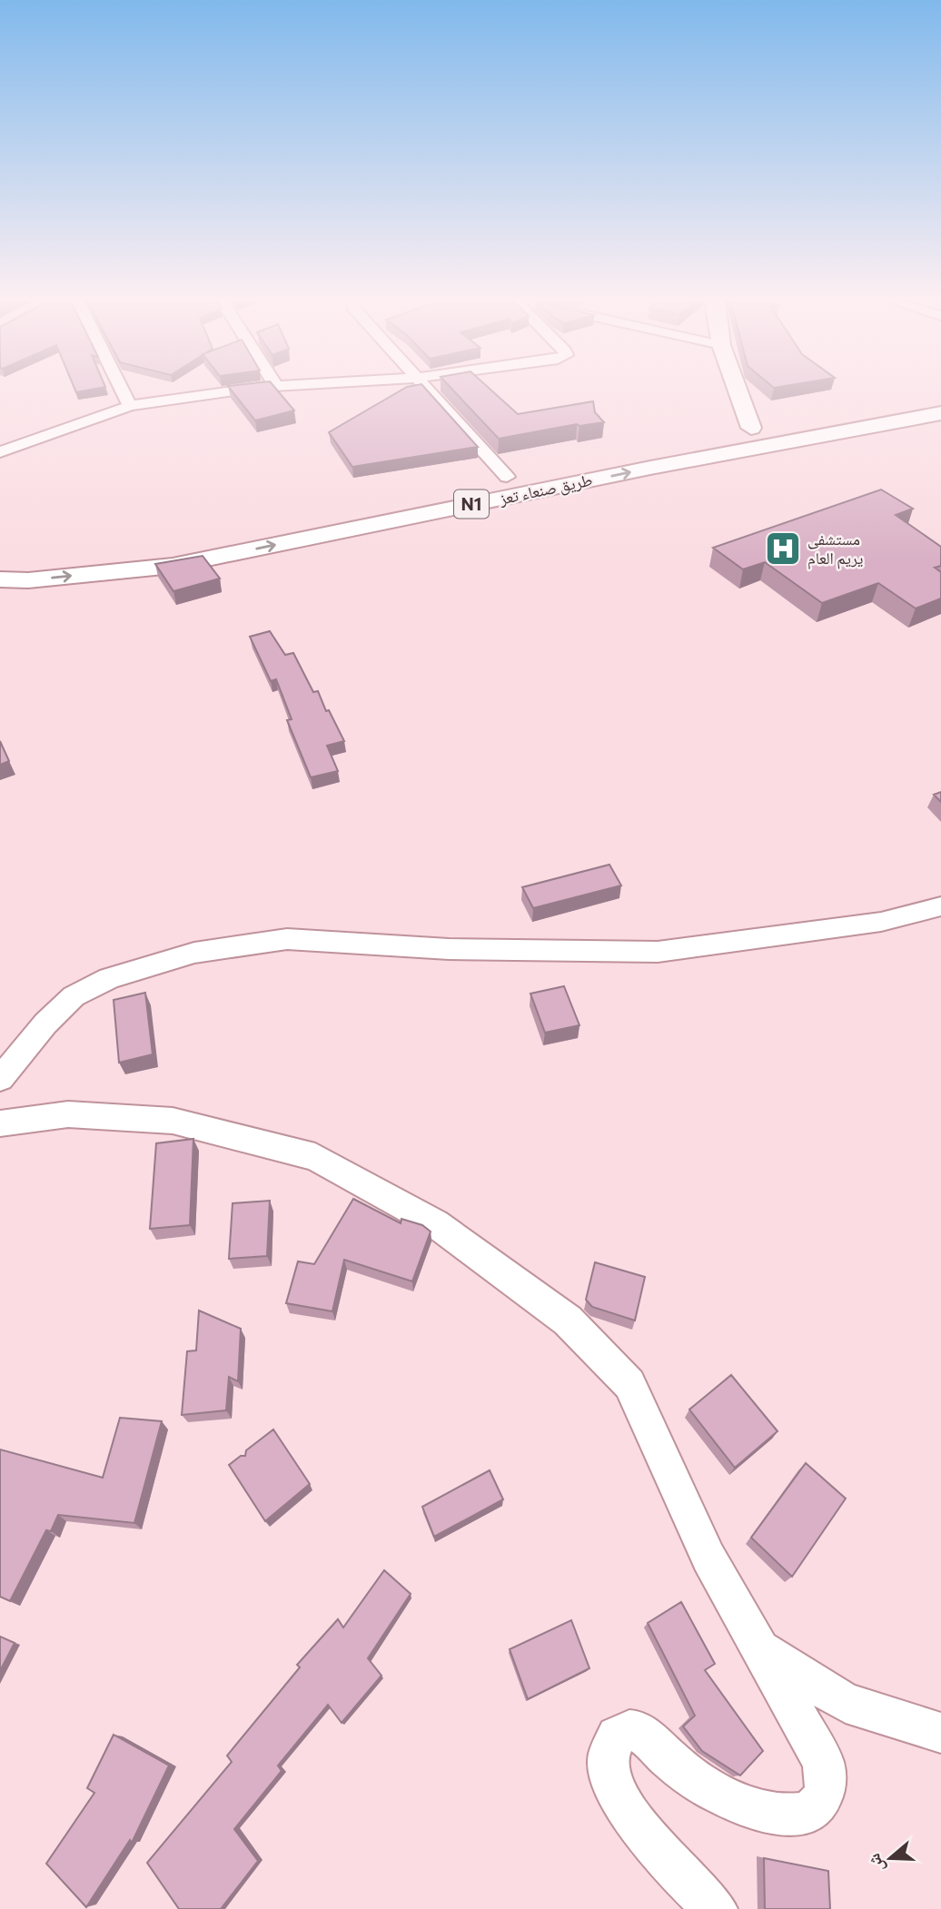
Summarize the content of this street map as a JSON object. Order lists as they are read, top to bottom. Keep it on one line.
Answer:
{"streets":{"main road":["طريق صنعاء تعز","N1"]},"places":{"hospital":["مستشفى يريم العام"]},"north":"left"}
